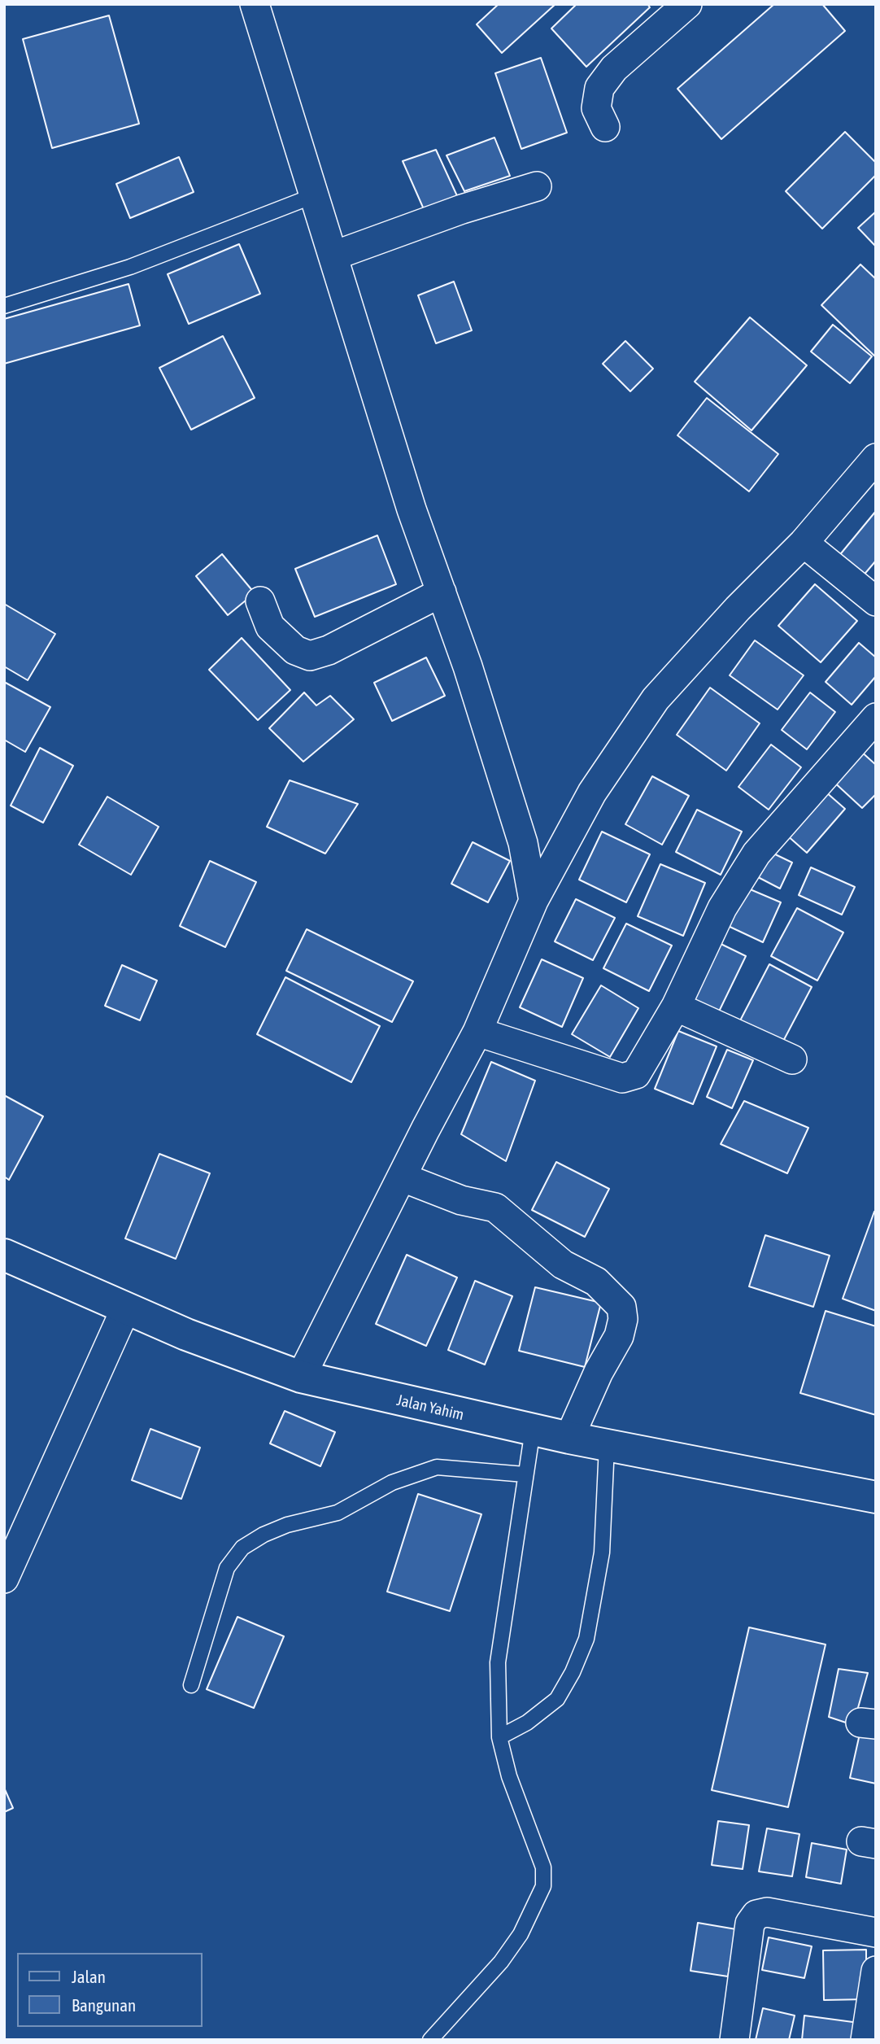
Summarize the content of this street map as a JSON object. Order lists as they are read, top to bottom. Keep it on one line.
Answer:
{"streets":{"street":["Jalan Yahim"]},"legend":["Jalan","Bangunan"]}
